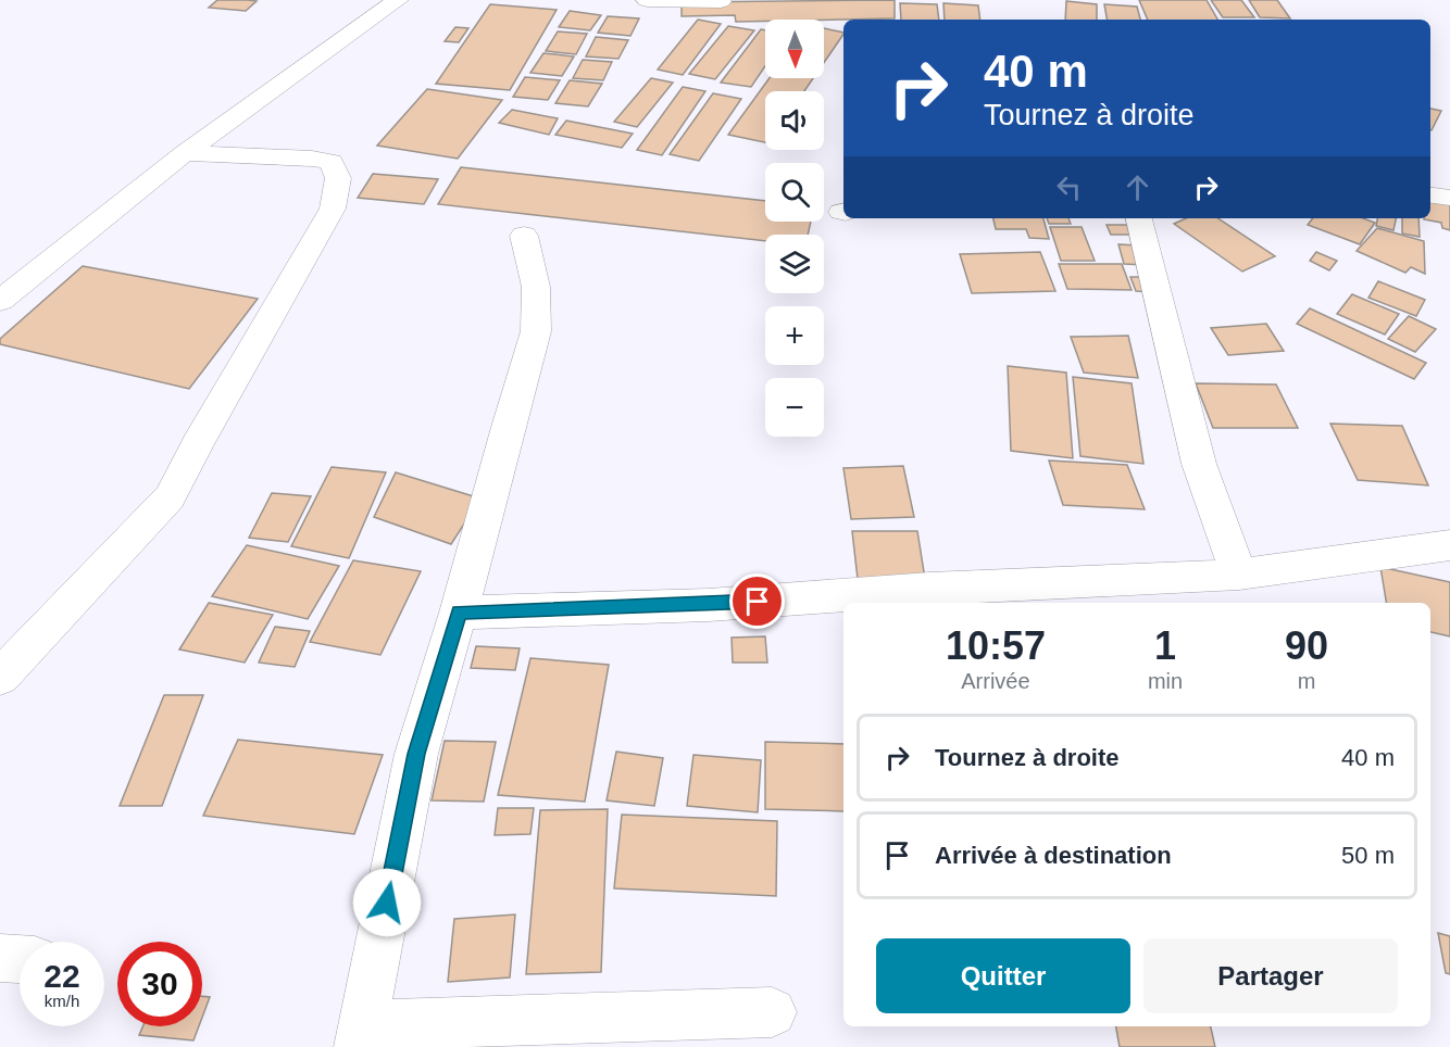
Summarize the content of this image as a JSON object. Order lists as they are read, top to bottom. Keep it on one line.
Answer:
{"north":"bottom","page":{"map_buttons":["+","−"],"turn":["40 m","Tournez à droite"],"eta":["10:57","Arrivée","1","min","90","m"],"list":[{"name":"Tournez à droite","value":"40 m"},{"name":"Arrivée à destination","value":"50 m"}],"buttons":["Quitter","Partager"],"speed":"22 km/h","limit":"30"}}
